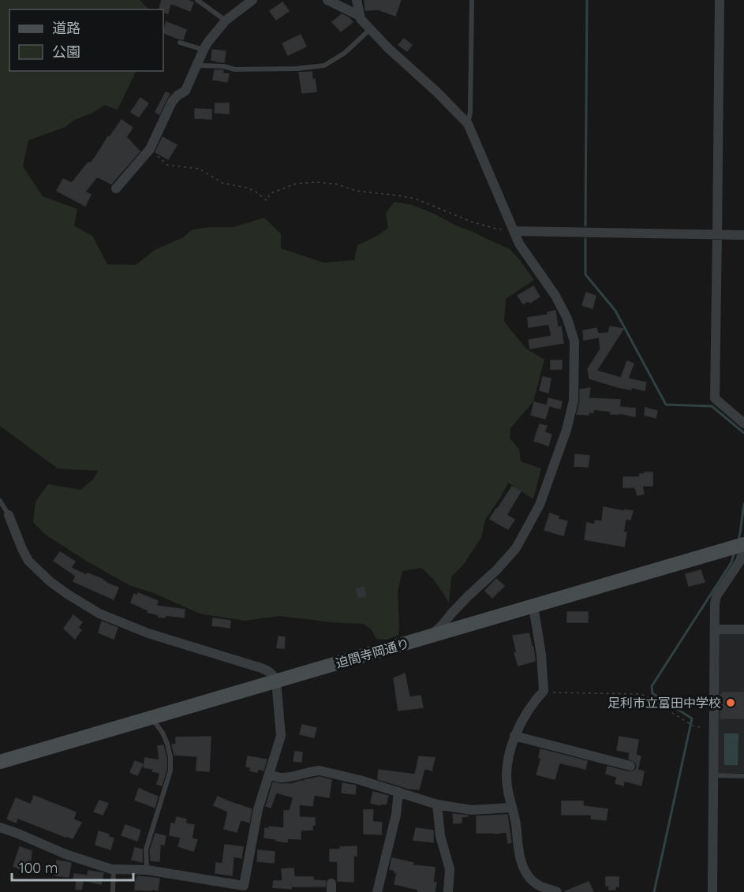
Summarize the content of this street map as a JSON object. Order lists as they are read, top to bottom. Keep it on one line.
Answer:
{"streets":{"street":["迫間寺岡通り"]},"places":["足利市立富田中学校"],"legend":["道路","公園"],"scale_bar":"100 m"}
